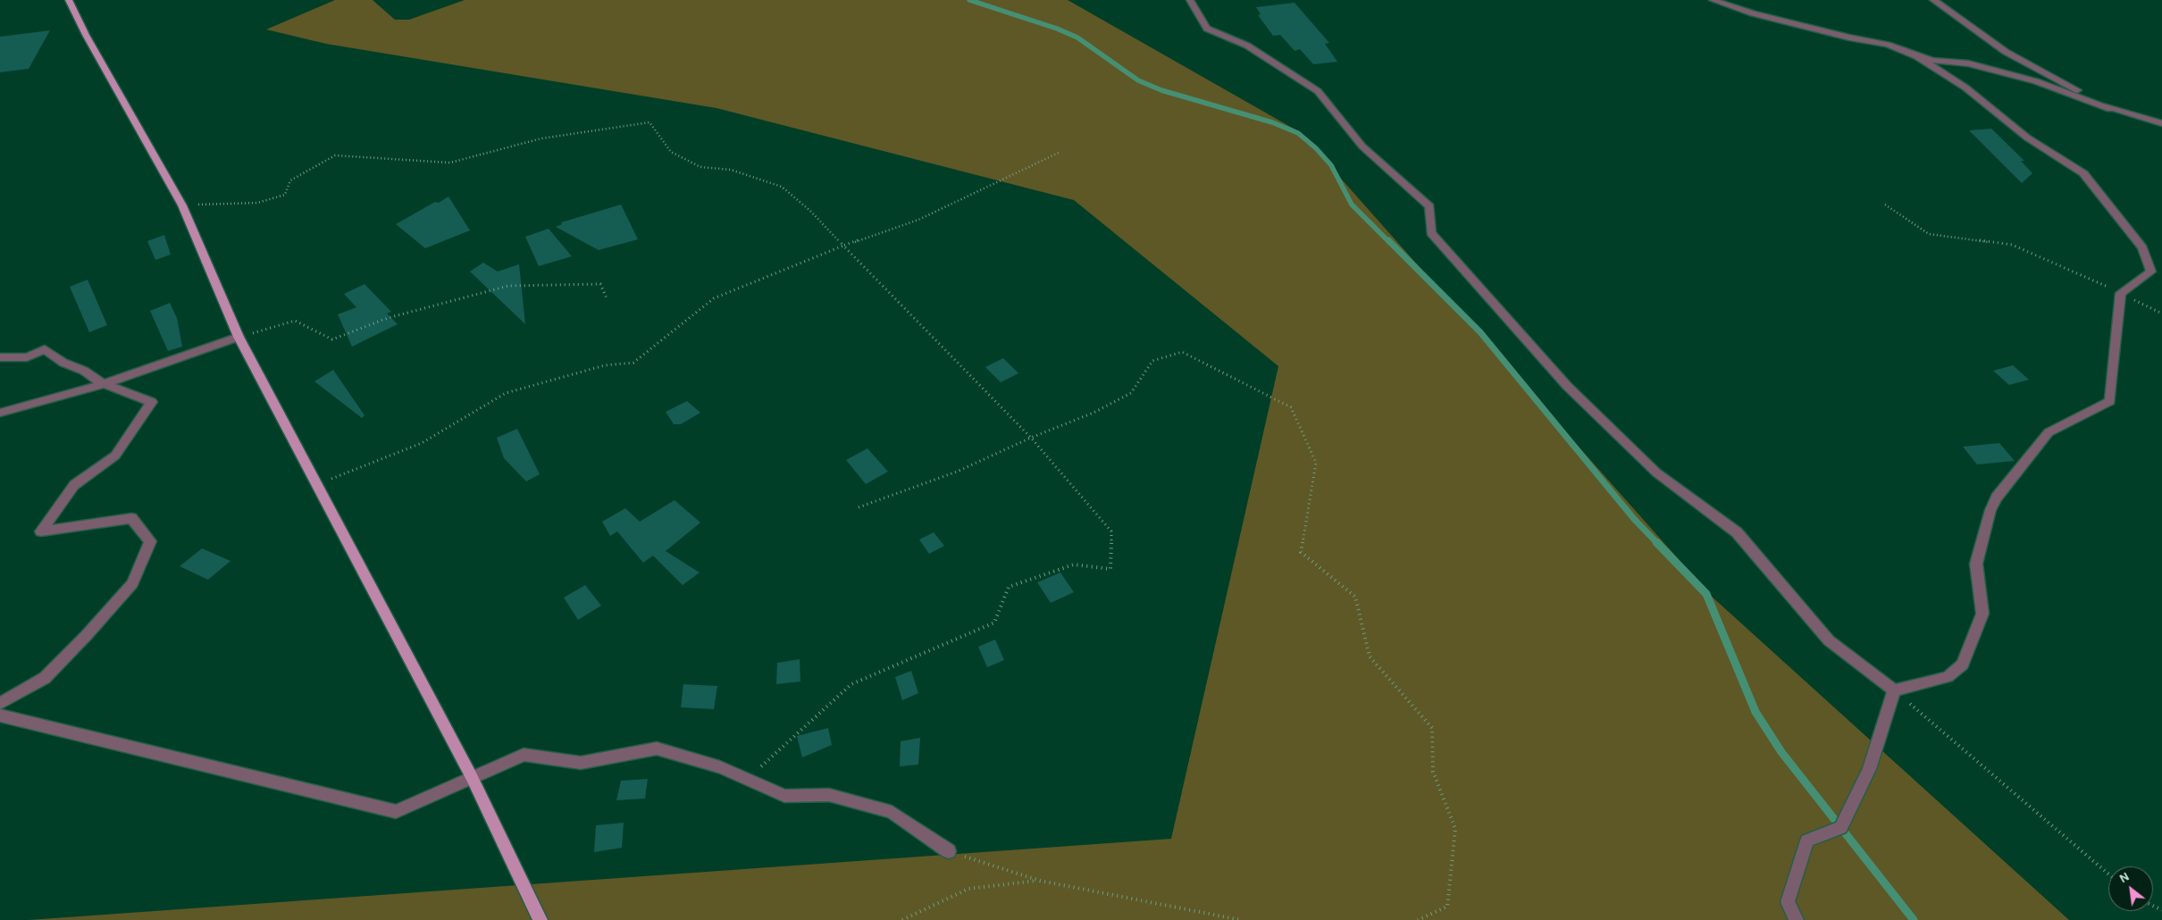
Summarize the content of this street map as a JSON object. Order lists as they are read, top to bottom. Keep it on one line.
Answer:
{"north":"top left"}
